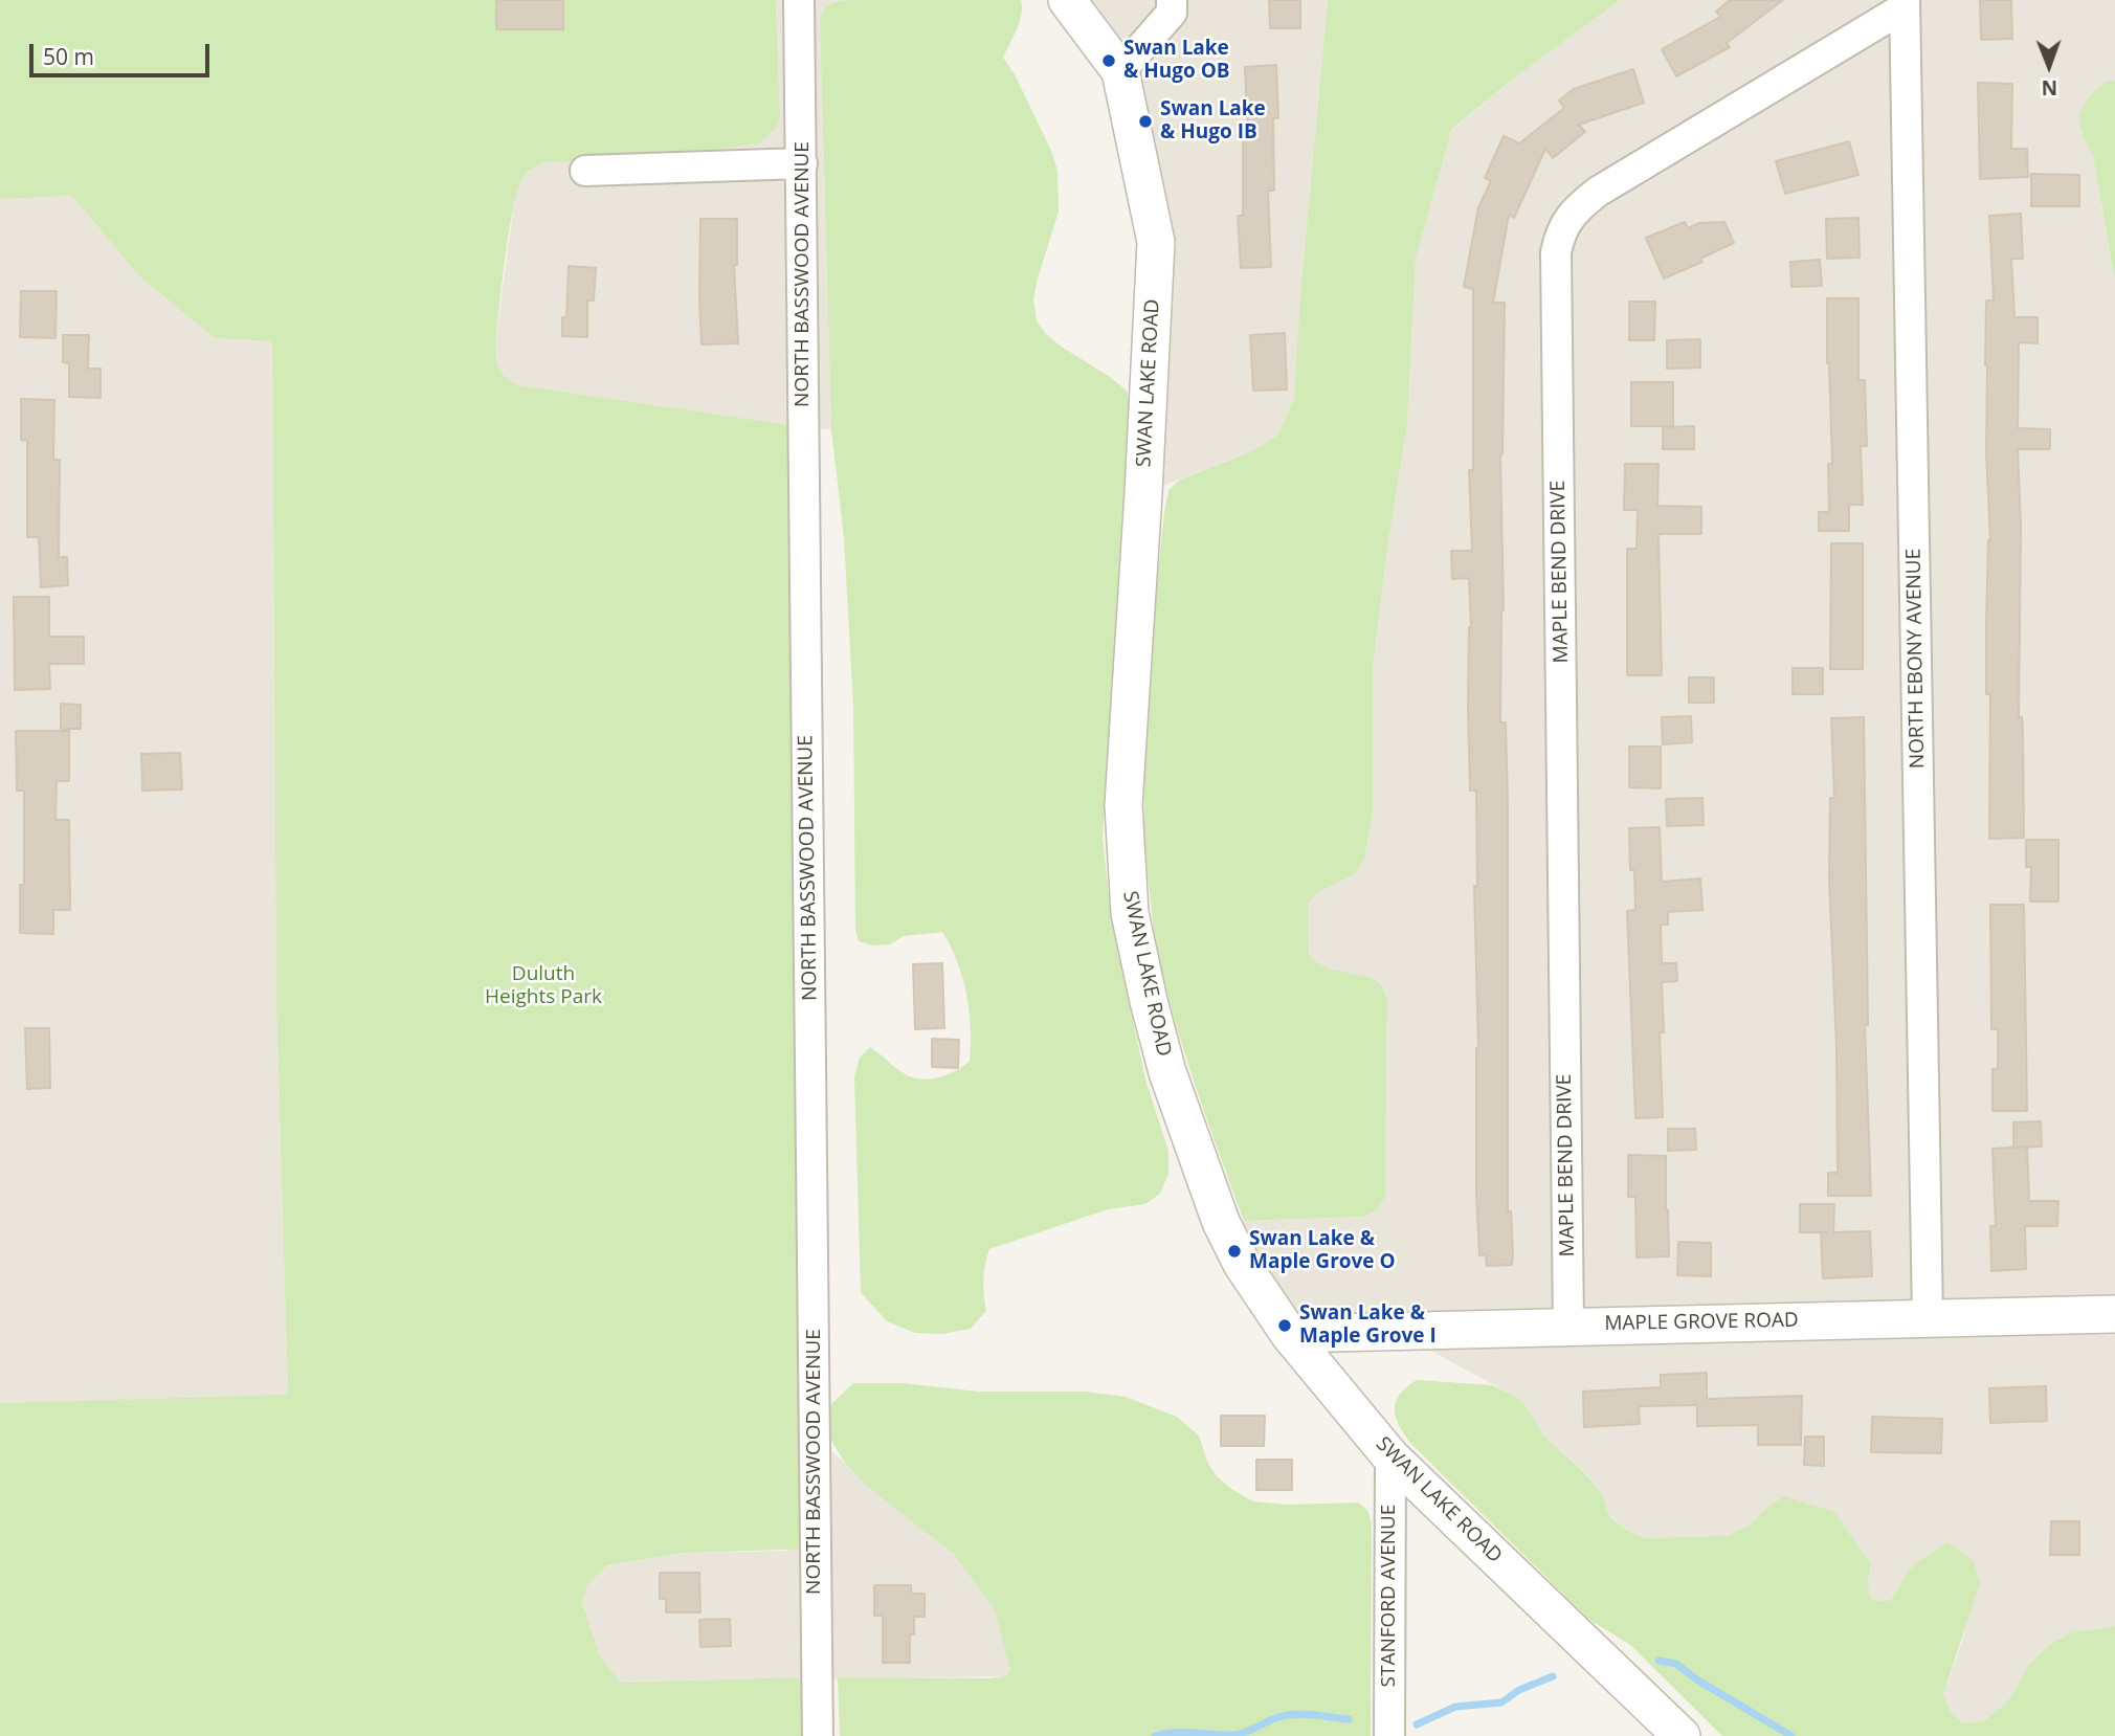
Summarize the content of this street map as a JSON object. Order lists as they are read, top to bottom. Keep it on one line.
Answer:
{"streets":{"street":["NORTH BASSWOOD AVENUE","SWAN LAKE ROAD","MAPLE BEND DRIVE","NORTH EBONY AVENUE","MAPLE GROVE ROAD","STANFORD AVENUE"]},"crossings":[["SWAN LAKE ROAD","MAPLE GROVE ROAD"],["SWAN LAKE ROAD","STANFORD AVENUE"],["MAPLE BEND DRIVE","NORTH EBONY AVENUE"],["MAPLE BEND DRIVE","MAPLE GROVE ROAD"],["NORTH EBONY AVENUE","MAPLE GROVE ROAD"]],"parks":["Duluth Heights Park"],"places":["Swan Lake & Hugo OB","Swan Lake & Hugo IB","Swan Lake & Maple Grove O","Swan Lake & Maple Grove I"],"scale_bar":"50 m","north":"bottom"}
